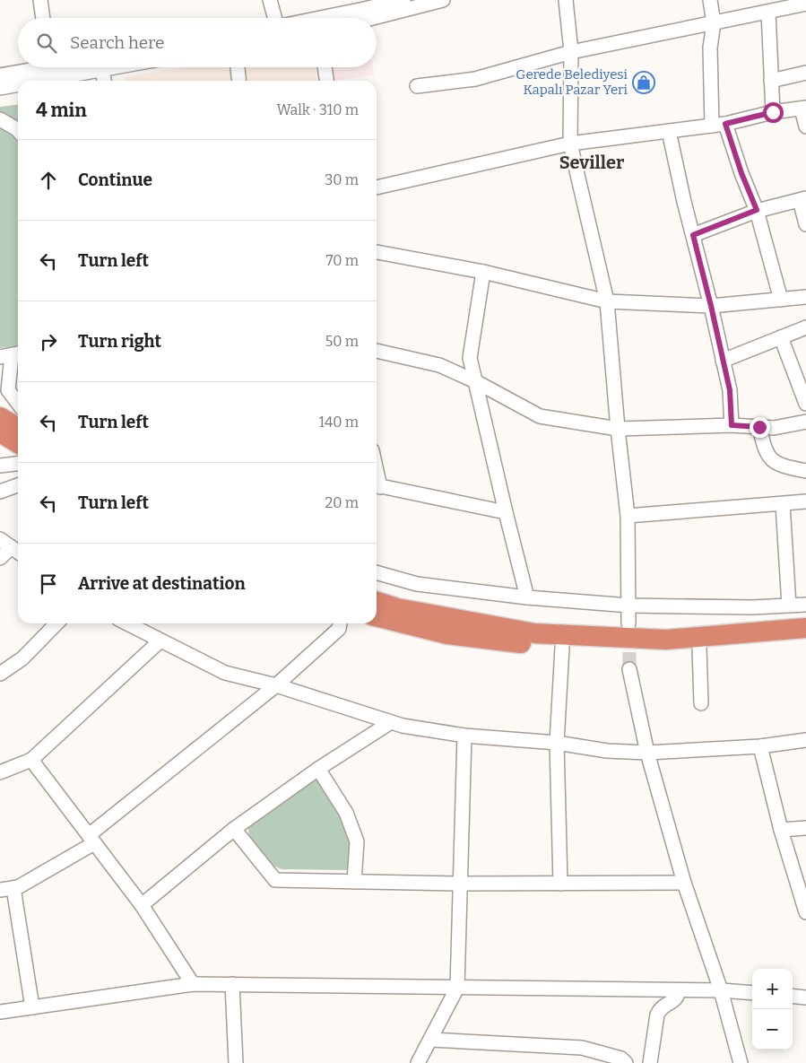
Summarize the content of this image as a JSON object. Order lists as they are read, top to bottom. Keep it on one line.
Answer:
{"districts":["Seviller"],"places":{"shop":["Gerede Belediyesi Kapalı Pazar Yeri"]},"page":{"search":"Search here","heading":["4 min","Walk · 310 m"],"list":[["Continue","30 m"],["Turn left","70 m"],["Turn right","50 m"],["Turn left","140 m"],["Turn left","20 m"],"Arrive at destination"],"map_buttons":["+","−"]}}
